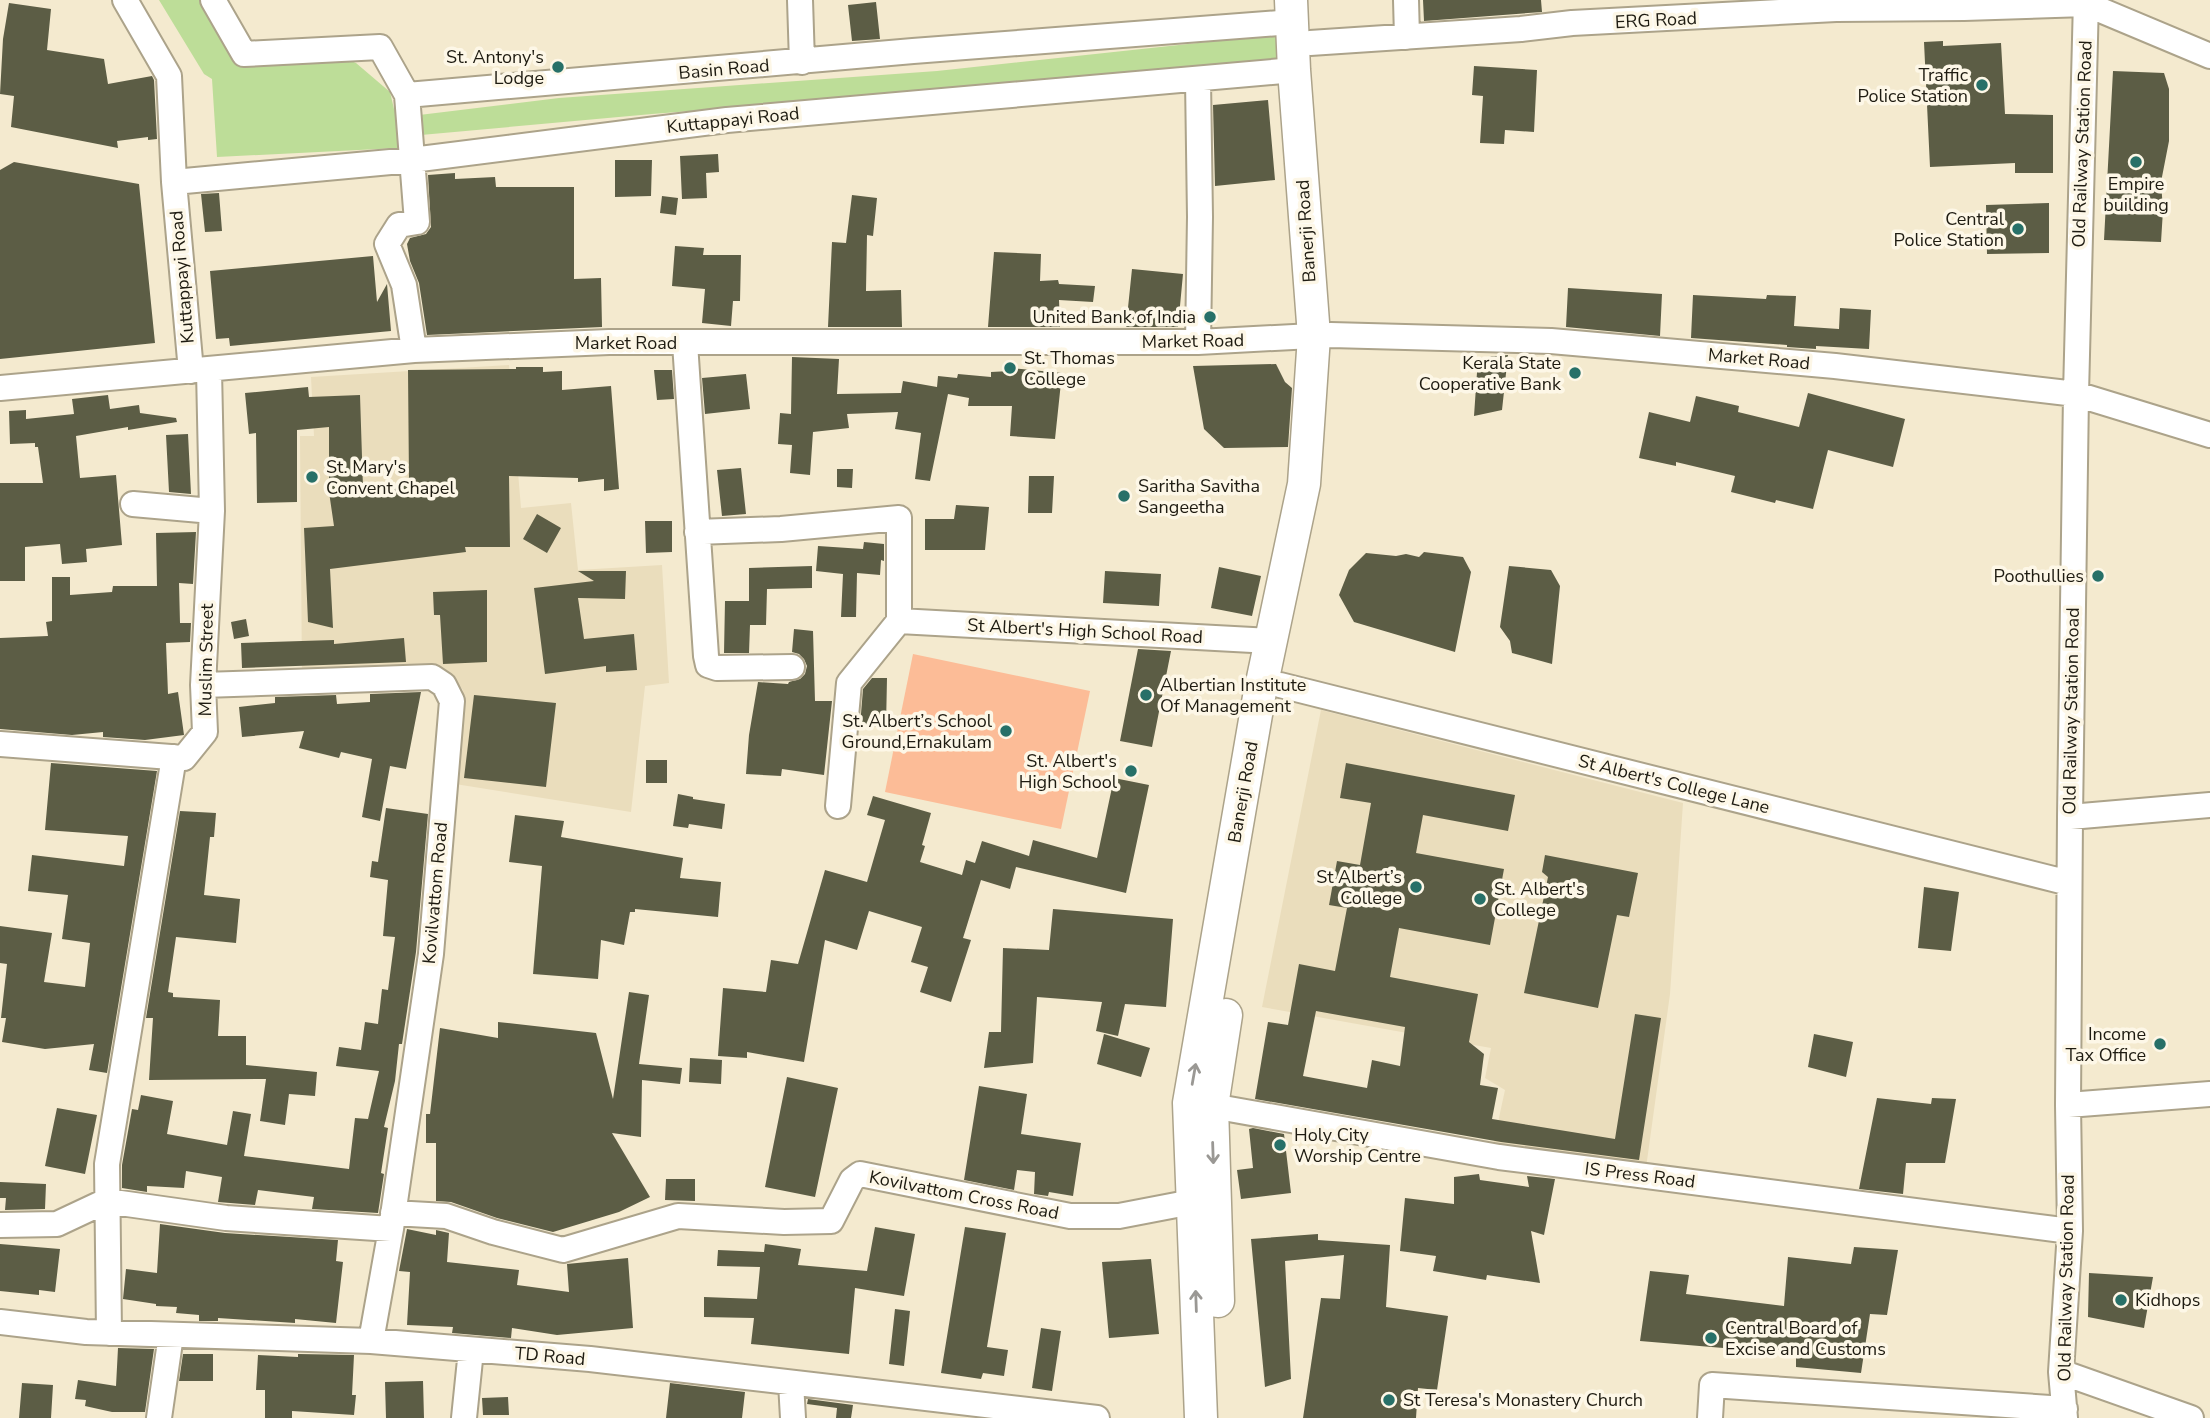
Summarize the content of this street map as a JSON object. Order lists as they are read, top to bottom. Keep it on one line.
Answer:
{"streets":{"main road":["Banerji Road"],"street":["ERG Road","Basin Road","Kuttappayi Road","Old Railway Station Road","Market Road","St Albert's High School Road","Muslim Street","St Albert's College Lane","Kovilvattom Road","IS Press Road","Kovilvattom Cross Road","TD Road"]},"crossings":[["ERG Road","Basin Road"],["ERG Road","Kuttappayi Road"],["ERG Road","Old Railway Station Road"],["ERG Road","Banerji Road"],["Basin Road","Kuttappayi Road"],["Basin Road","Banerji Road"],["Kuttappayi Road","Banerji Road"],["Kuttappayi Road","Market Road"],["Kuttappayi Road","Muslim Street"],["Old Railway Station Road","Market Road"],["Old Railway Station Road","St Albert's College Lane"],["Old Railway Station Road","IS Press Road"],["Banerji Road","Market Road"],["Banerji Road","St Albert's High School Road"],["Banerji Road","St Albert's College Lane"],["Banerji Road","IS Press Road"],["Banerji Road","Kovilvattom Cross Road"],["Market Road","Muslim Street"],["Muslim Street","Kovilvattom Road"],["Kovilvattom Road","Kovilvattom Cross Road"],["Kovilvattom Road","TD Road"]],"places":["St. Antony's Lodge","Traffic Police Station","Empire building","Central Police Station","United Bank of India","St. Thomas College","Kerala State Cooperative Bank","St. Mary's Convent Chapel","Saritha Savitha Sangeetha","Poothullies","Albertian Institute Of Management","St. Albert’s School Ground,Ernakulam","St. Albert's High School","St Albert’s College","St. Albert's College","Income Tax Office","Holy City Worship Centre","Kidhops","Central Board of Excise and Customs","St Teresa's Monastery Church"]}
